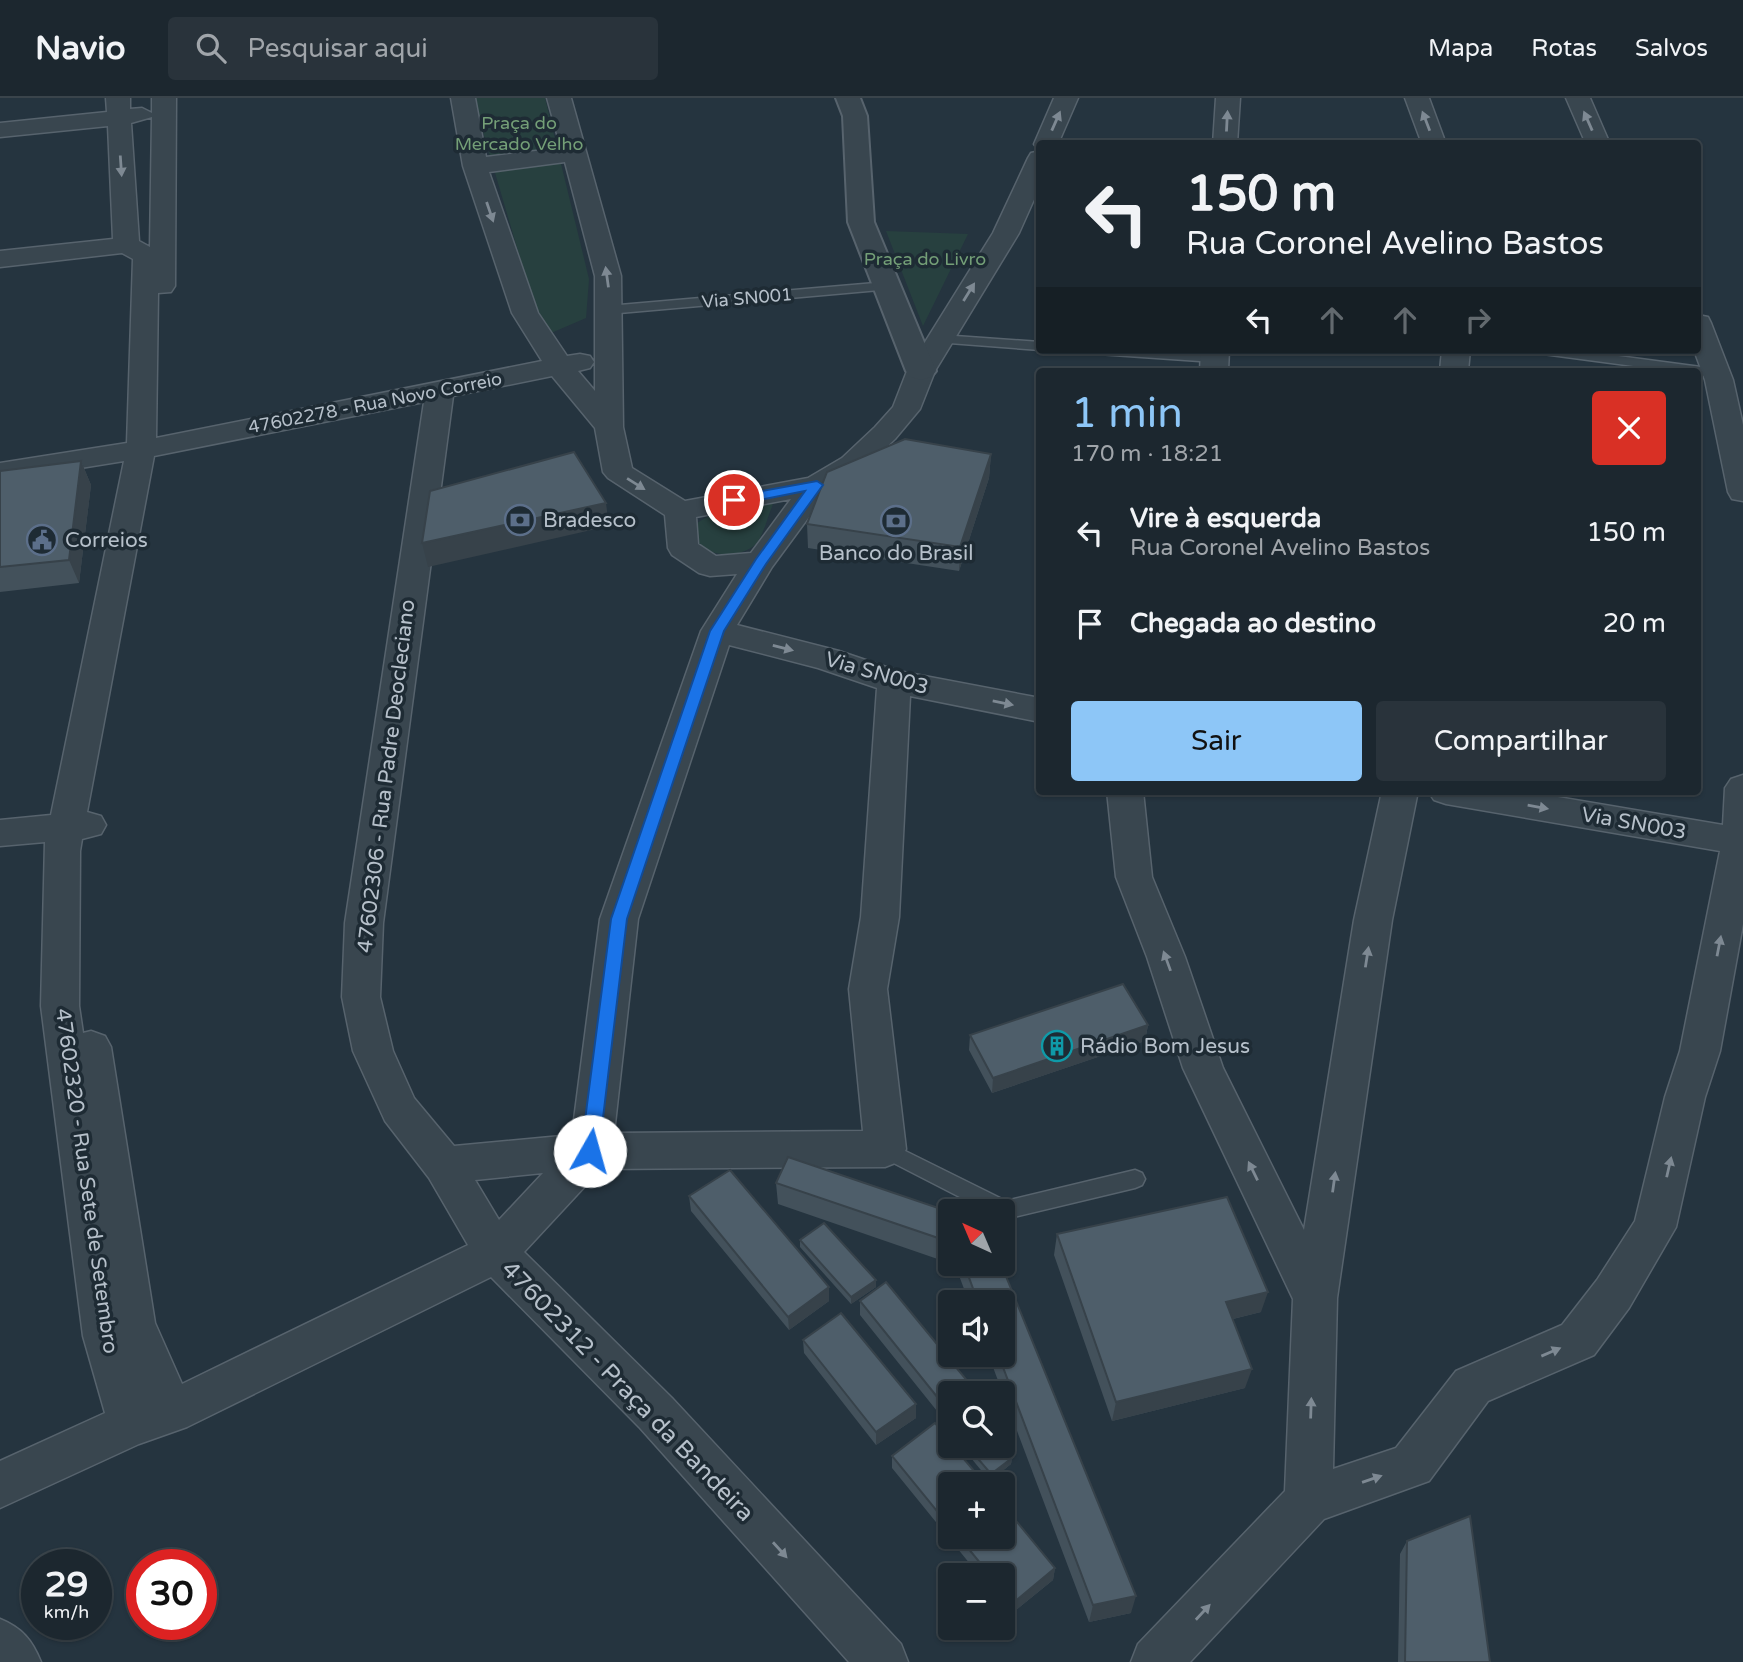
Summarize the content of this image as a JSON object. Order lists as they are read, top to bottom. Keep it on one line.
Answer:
{"streets":{"street":["47602278 - Rua Novo Correio","Via SN003","47602306 - Rua Padre Deocleciano","47602320 - Rua Sete de Setembro","47602312 - Praça da Bandeira"],"lane":["Via SN001"]},"crossings":[["47602278 - Rua Novo Correio","47602306 - Rua Padre Deocleciano"],["47602278 - Rua Novo Correio","47602320 - Rua Sete de Setembro"],["47602306 - Rua Padre Deocleciano","47602312 - Praça da Bandeira"]],"one_way":["Via SN003","47602312 - Praça da Bandeira"],"parks":["Praça do Mercado Velho","Praça do Livro"],"places":{"bank":["Bradesco","Banco do Brasil"],"public building":["Correios"],"building":["Rádio Bom Jesus"]},"north":"top left","page":{"header":"Navio","search":"Pesquisar aqui","nav":["Mapa","Rotas","Salvos"],"turn":["150 m","Rua Coronel Avelino Bastos"],"heading":["1 min","170 m · 18:21"],"list":[{"name":"Vire à esquerda","note":"Rua Coronel Avelino Bastos","value":"150 m"},{"name":"Chegada ao destino","value":"20 m"}],"buttons":["Sair","Compartilhar"],"map_buttons":["+","−"],"speed":"29 km/h","limit":"30"}}
